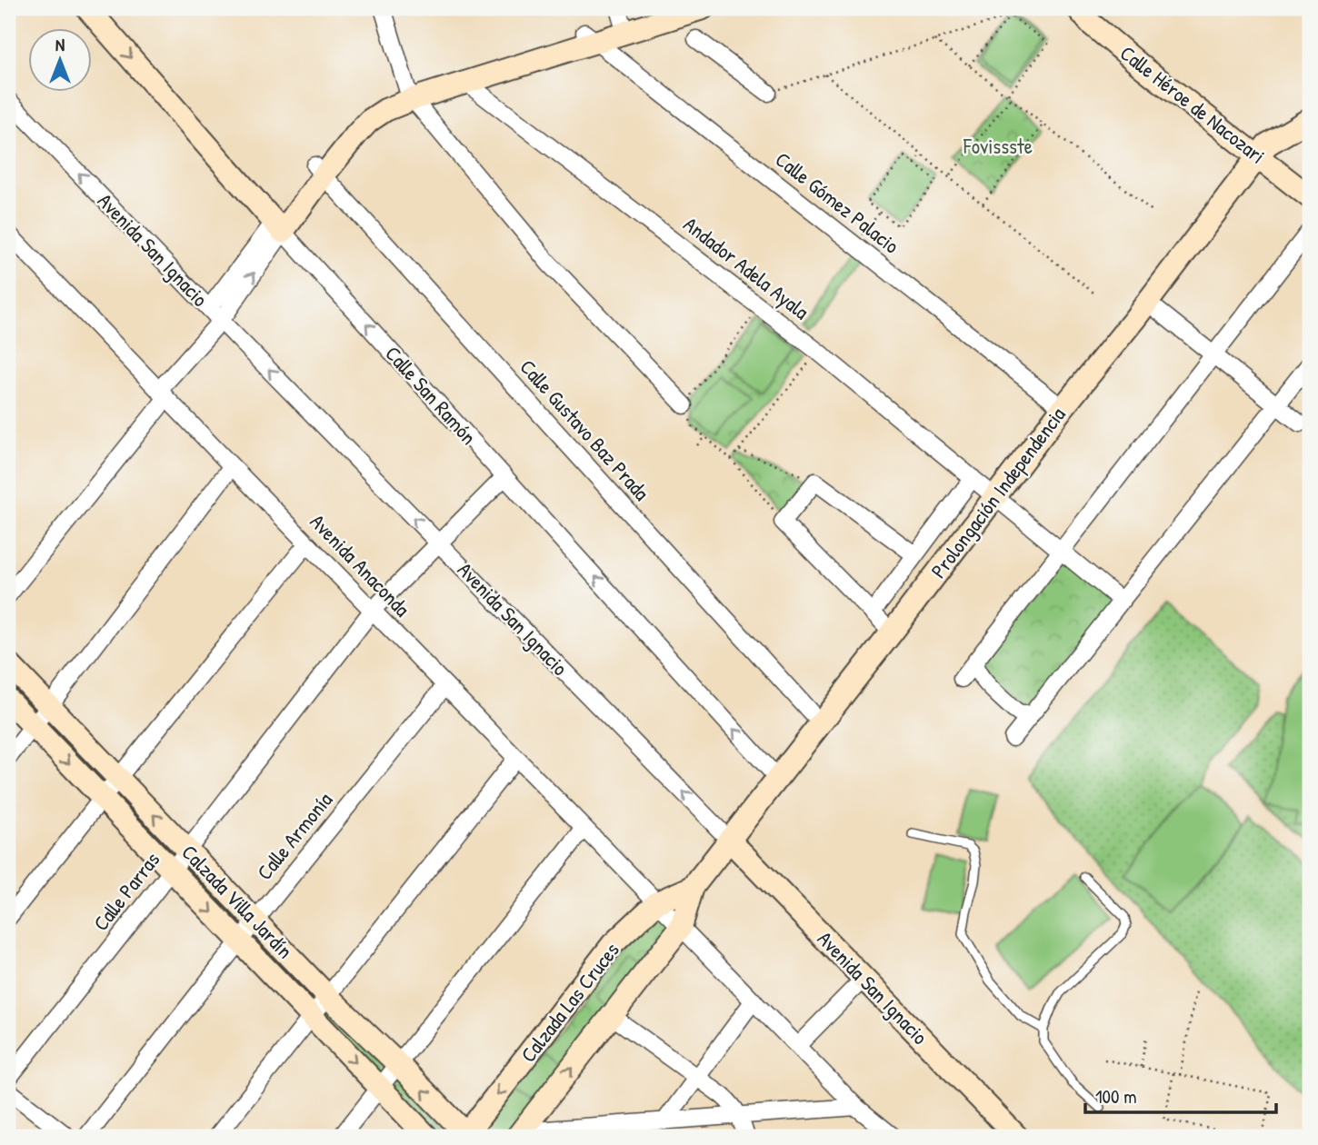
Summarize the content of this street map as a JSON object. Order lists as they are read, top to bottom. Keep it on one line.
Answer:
{"streets":{"street":["Calle Héroe de Nacozari","Calle Gómez Palacio","Avenida San Ignacio","Andador Adela Ayala","Calle San Ramón","Calle Gustavo Baz Prada","Prolongación Independencia","Avenida Anaconda","Calle Armonía","Calle Parras","Calzada Villa Jardín","Calzada Las Cruces"]},"crossings":[["Calle Héroe de Nacozari","Prolongación Independencia"],["Calle Gómez Palacio","Prolongación Independencia"],["Avenida San Ignacio","Prolongación Independencia"],["Avenida San Ignacio","Calle Parras"],["Avenida San Ignacio","Calzada Las Cruces"],["Andador Adela Ayala","Prolongación Independencia"],["Calle San Ramón","Prolongación Independencia"],["Calle San Ramón","Calle Parras"],["Calle Gustavo Baz Prada","Prolongación Independencia"],["Prolongación Independencia","Calzada Las Cruces"],["Avenida Anaconda","Calle Armonía"],["Avenida Anaconda","Calle Parras"],["Avenida Anaconda","Calzada Las Cruces"],["Calle Armonía","Calzada Villa Jardín"],["Calle Parras","Calzada Villa Jardín"],["Calzada Villa Jardín","Calzada Las Cruces"]],"one_way":["Avenida San Ignacio"],"parks":["Fovissste"],"scale_bar":"100 m","north":"top"}
